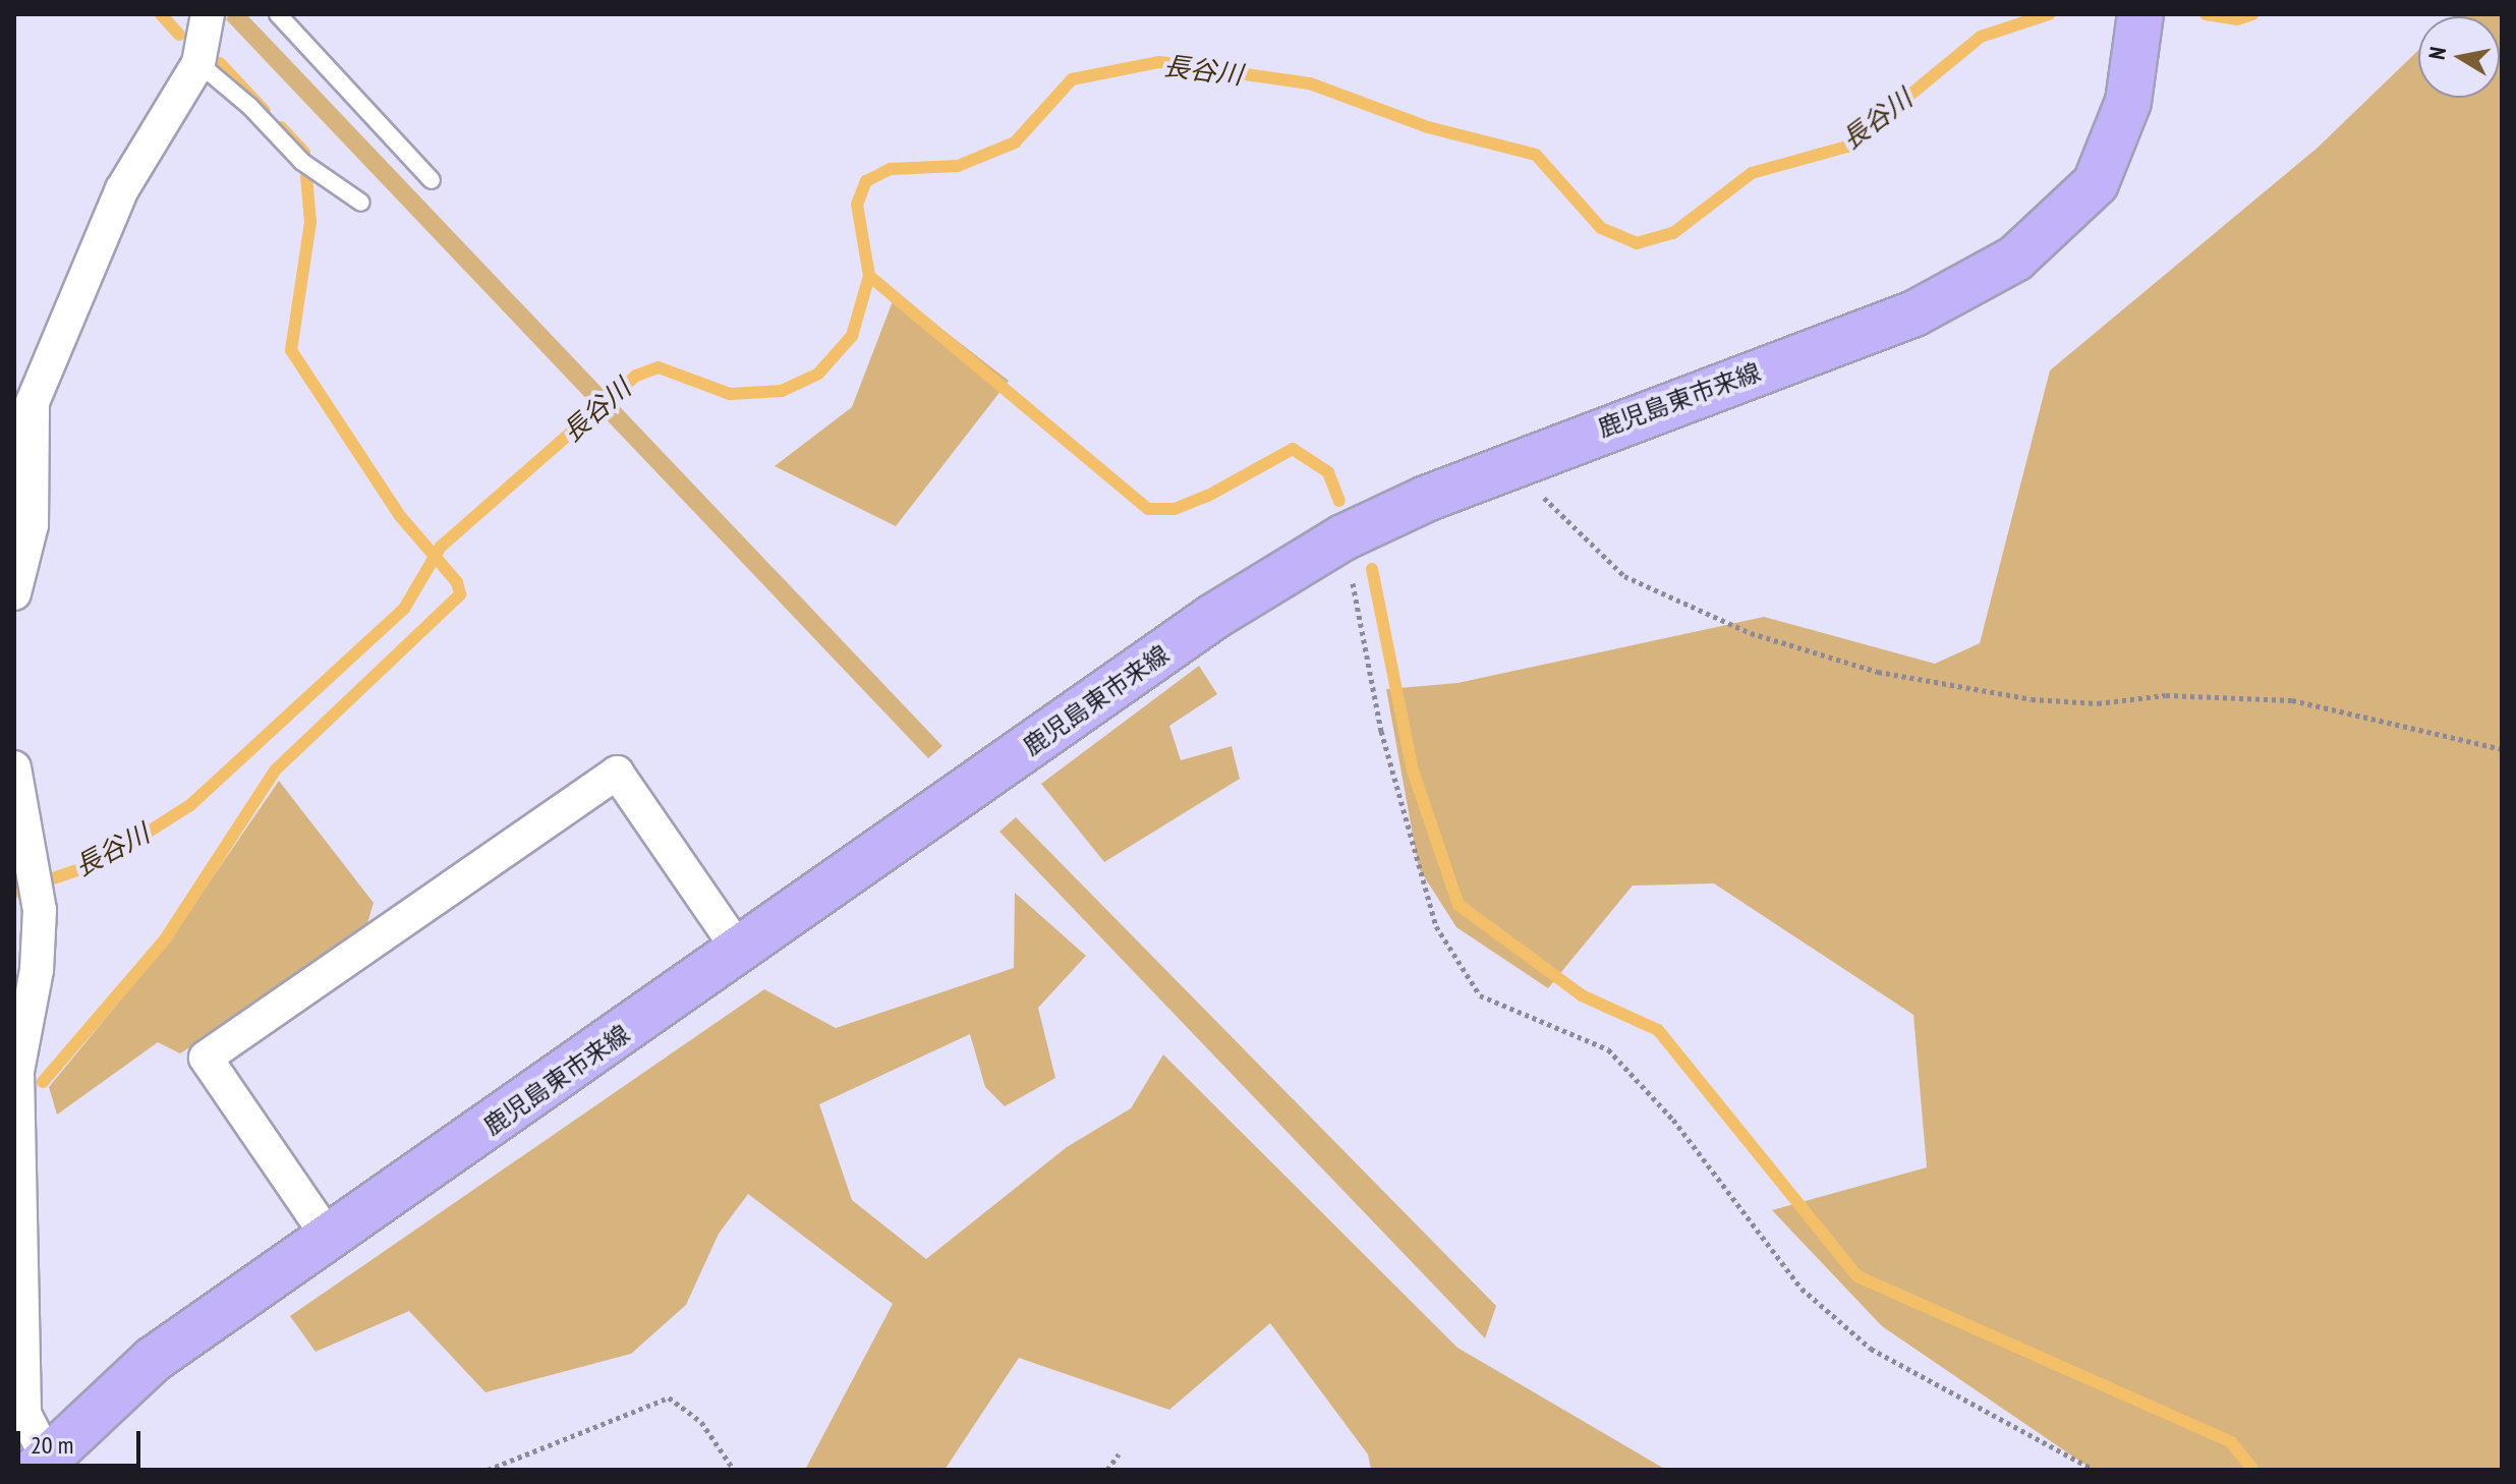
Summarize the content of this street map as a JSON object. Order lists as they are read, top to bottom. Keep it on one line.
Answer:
{"streets":{"main road":["鹿児島東市来線"]},"water":["長谷川"],"scale_bar":"20 m","north":"left"}
